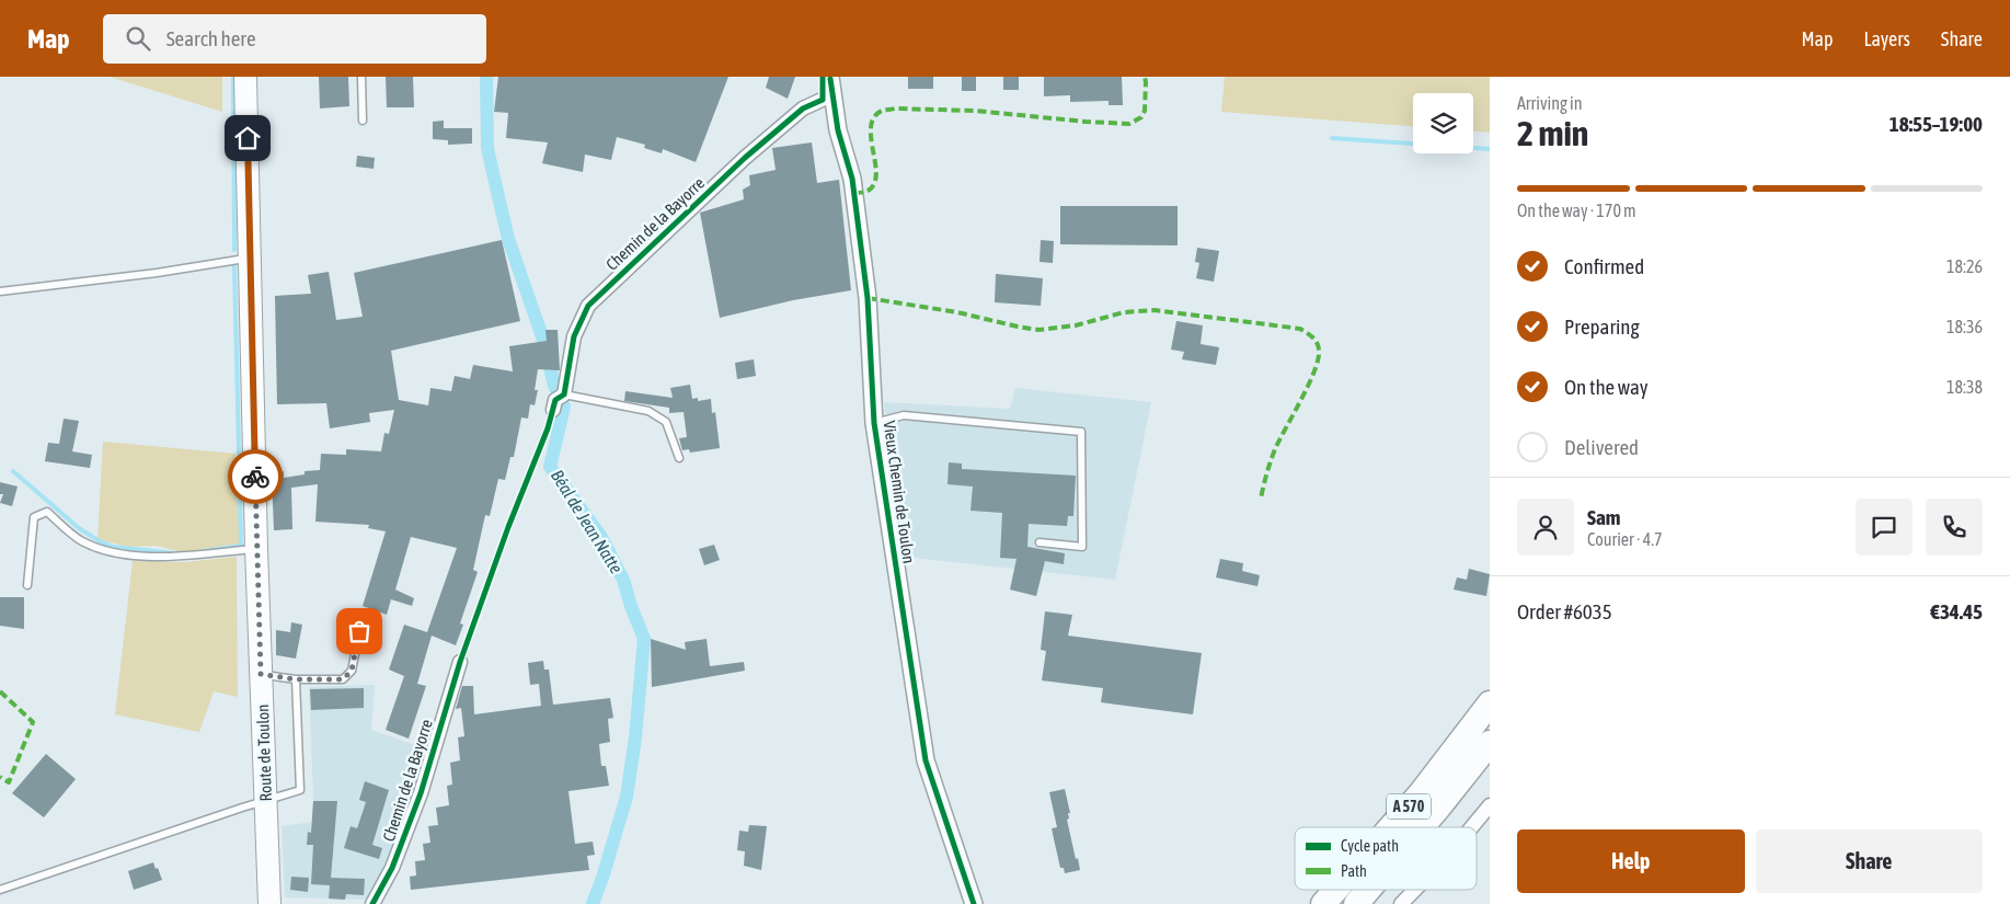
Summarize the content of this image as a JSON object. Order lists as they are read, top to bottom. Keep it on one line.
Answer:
{"streets":{"highway":["A 570"],"main road":["Route de Toulon"],"street":["Chemin de la Bayorre","Vieux Chemin de Toulon"]},"crossings":[["Chemin de la Bayorre","Vieux Chemin de Toulon"]],"water":["Béal de Jean Natte"],"legend":["Cycle path","Path"],"page":{"header":"Map","search":"Search here","nav":["Map","Layers","Share"],"heading":["2 min","Arriving in","18:55–19:00"],"panel":["Sam","Courier · 4.7","Order #6035","€34.45"],"bar":"On the way · 170 m","list":[["Confirmed","18:26"],["Preparing","18:36"],["On the way","18:38"],"Delivered"],"buttons":["Help","Share"]}}
